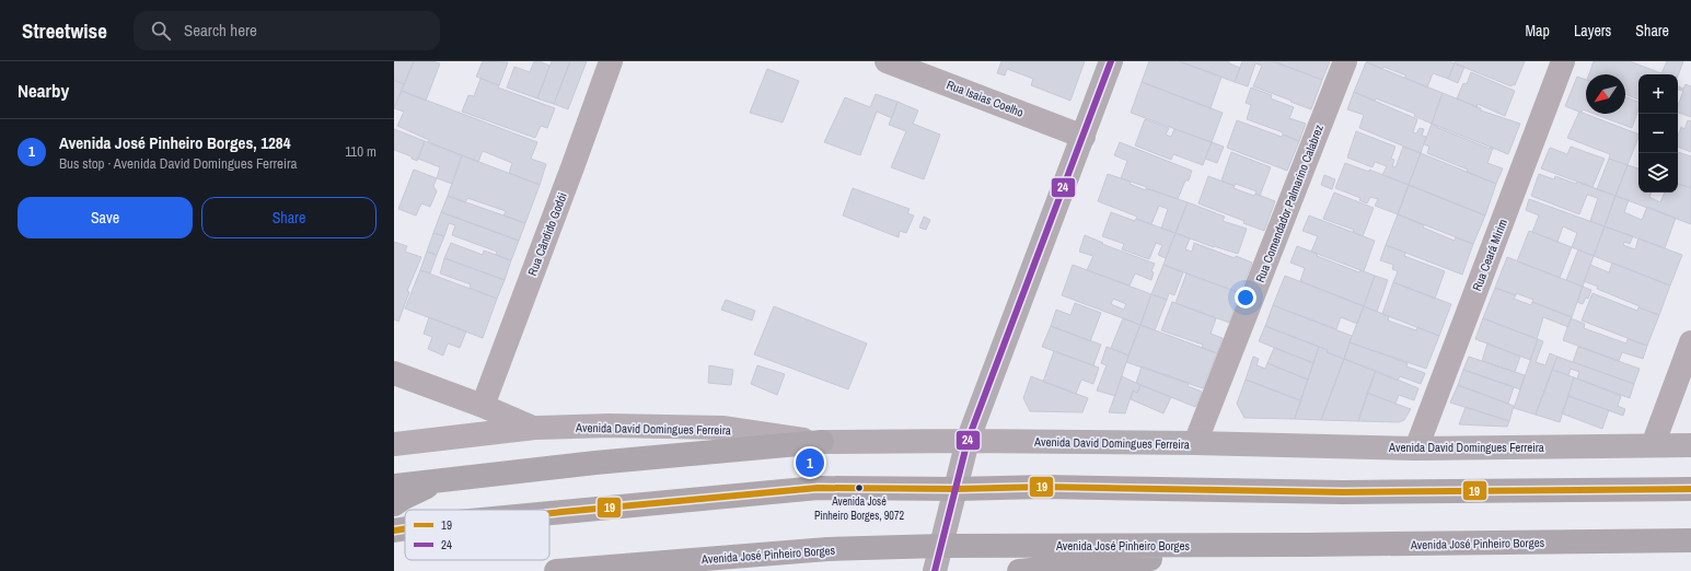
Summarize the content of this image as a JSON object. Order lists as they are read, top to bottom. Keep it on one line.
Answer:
{"streets":{"main road":["Avenida José Pinheiro Borges"],"street":["Rua Isaias Coelho","Rua Comendador Palmarino Calabrez","Rua Cândido Godói","Rua Ceará Mirim","Avenida David Domingues Ferreira"]},"crossings":[["Rua Comendador Palmarino Calabrez","Avenida David Domingues Ferreira"],["Rua Cândido Godói","Avenida David Domingues Ferreira"],["Rua Ceará Mirim","Avenida David Domingues Ferreira"]],"places":["Avenida José Pinheiro Borges, 9072"],"lines":["transit line 24","transit line 19"],"legend":["19","24"],"north":"bottom left","page":{"header":"Streetwise","search":"Search here","nav":["Map","Layers","Share"],"heading":"Nearby","map_buttons":["+","−"],"list":[{"mark":"1","name":"Avenida José Pinheiro Borges, 1284","note":"Bus stop · Avenida David Domingues Ferreira","value":"110 m"}],"buttons":["Save","Share"],"pins":"1"}}
